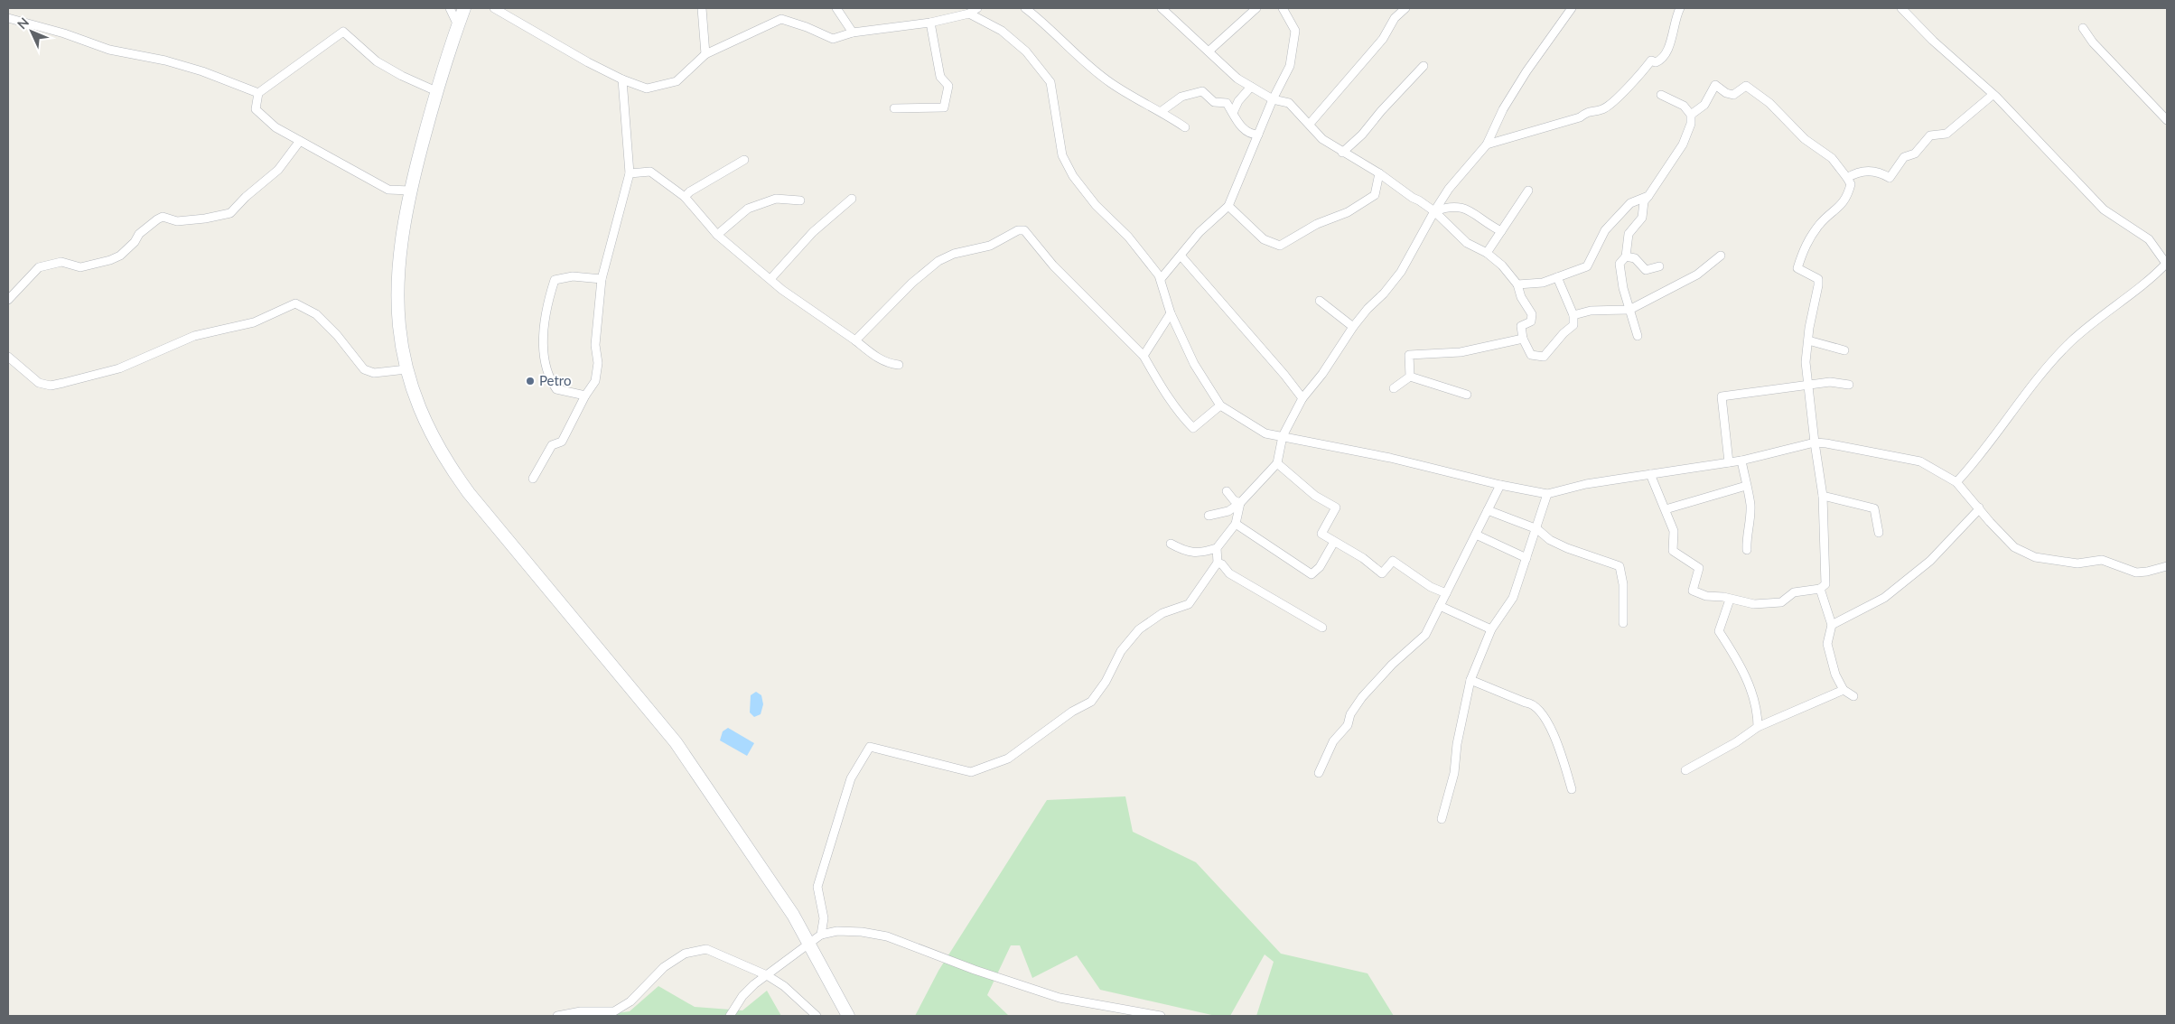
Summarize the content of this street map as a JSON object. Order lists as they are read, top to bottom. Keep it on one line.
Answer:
{"places":["Petro"],"north":"top left"}
